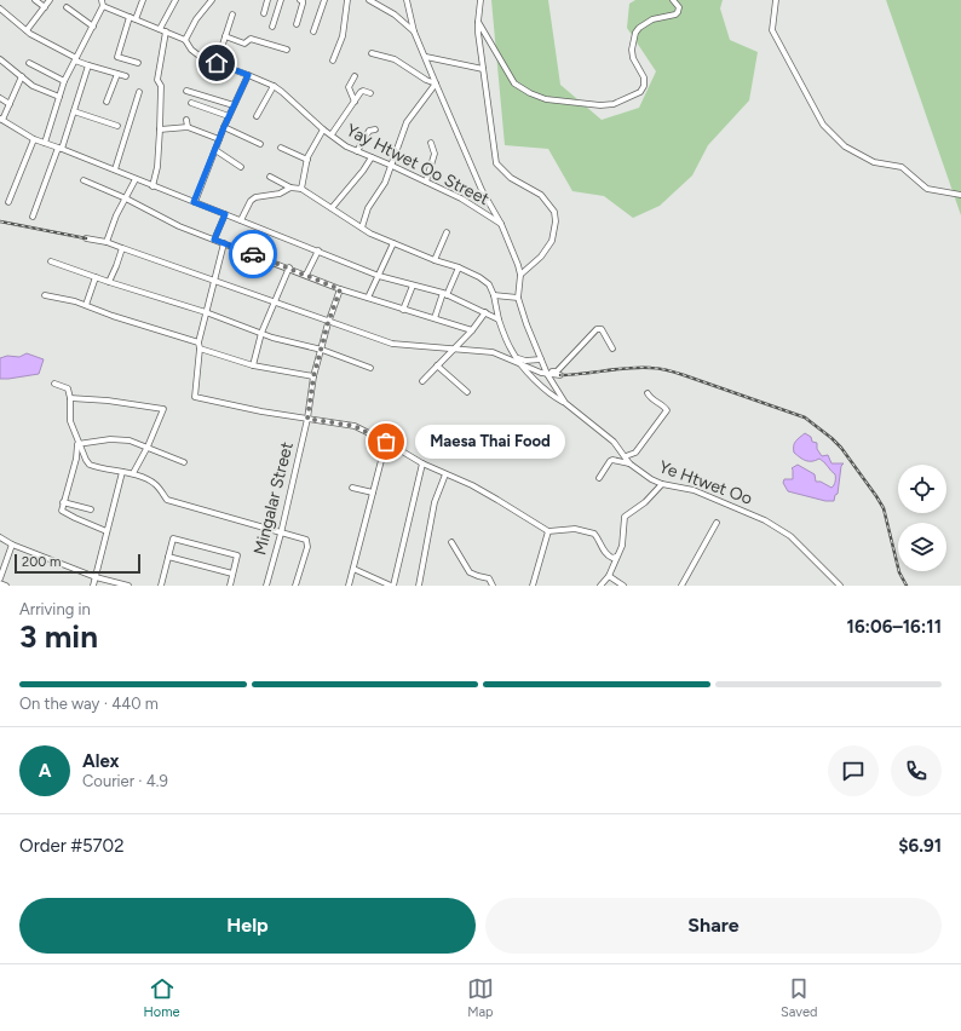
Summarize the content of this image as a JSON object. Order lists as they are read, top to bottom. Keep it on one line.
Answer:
{"streets":{"street":["Yay Htwet Oo Street","Ye Htwet Oo","Mingalar Street"]},"places":["Maesa Thai Food"],"scale_bar":"200 m","page":{"bubble":"Maesa Thai Food","scale":"200 m","heading":["3 min","Arriving in","16:06–16:11"],"panel":["Alex","Courier · 4.9","Order #5702","$6.91"],"bar":"On the way · 440 m","round":"A","buttons":["Help","Share"],"tabs":["Home","Map","Saved"]}}
